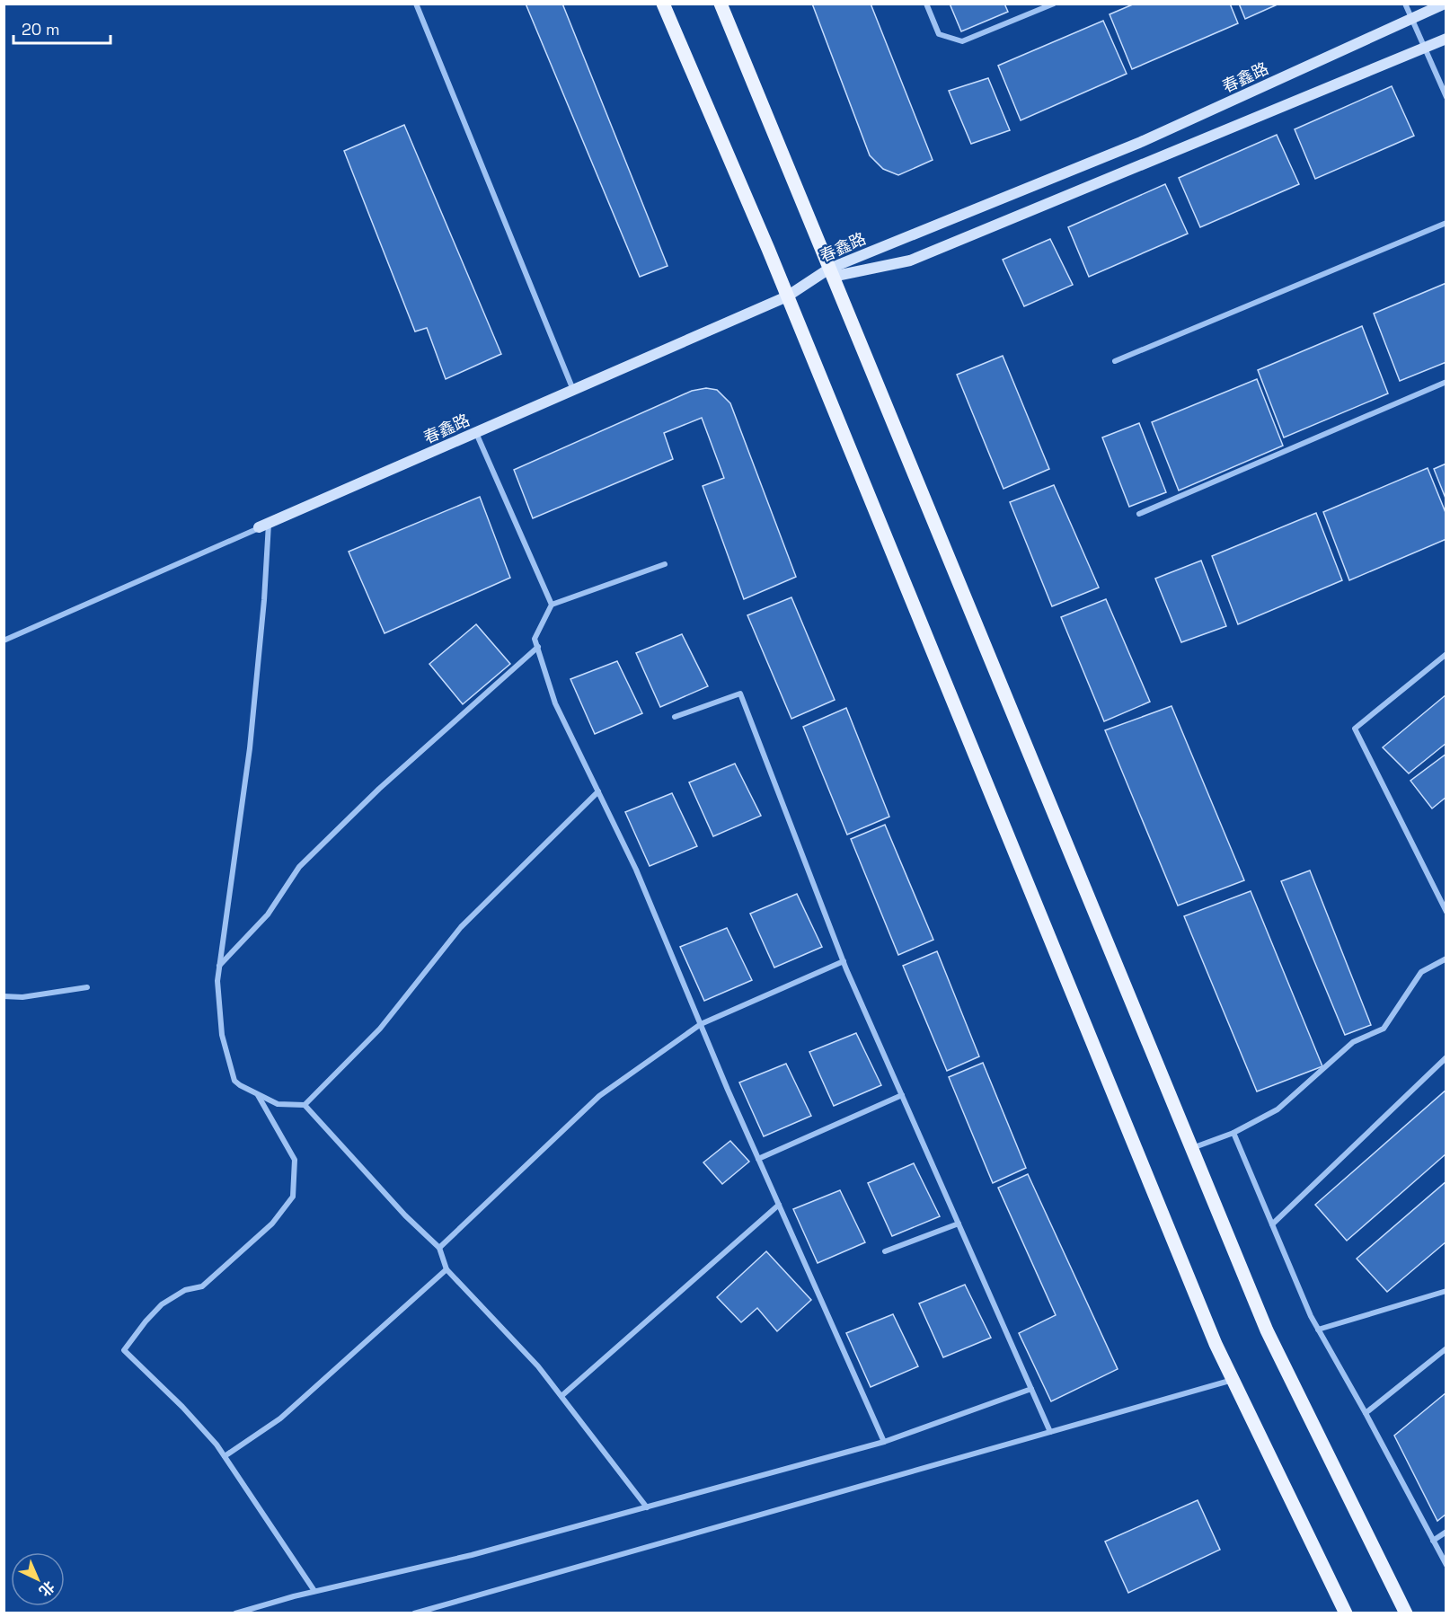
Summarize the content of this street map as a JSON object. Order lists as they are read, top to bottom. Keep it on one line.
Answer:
{"streets":{"main road":["春鑫路"]},"scale_bar":"20 m","north":"bottom right"}
